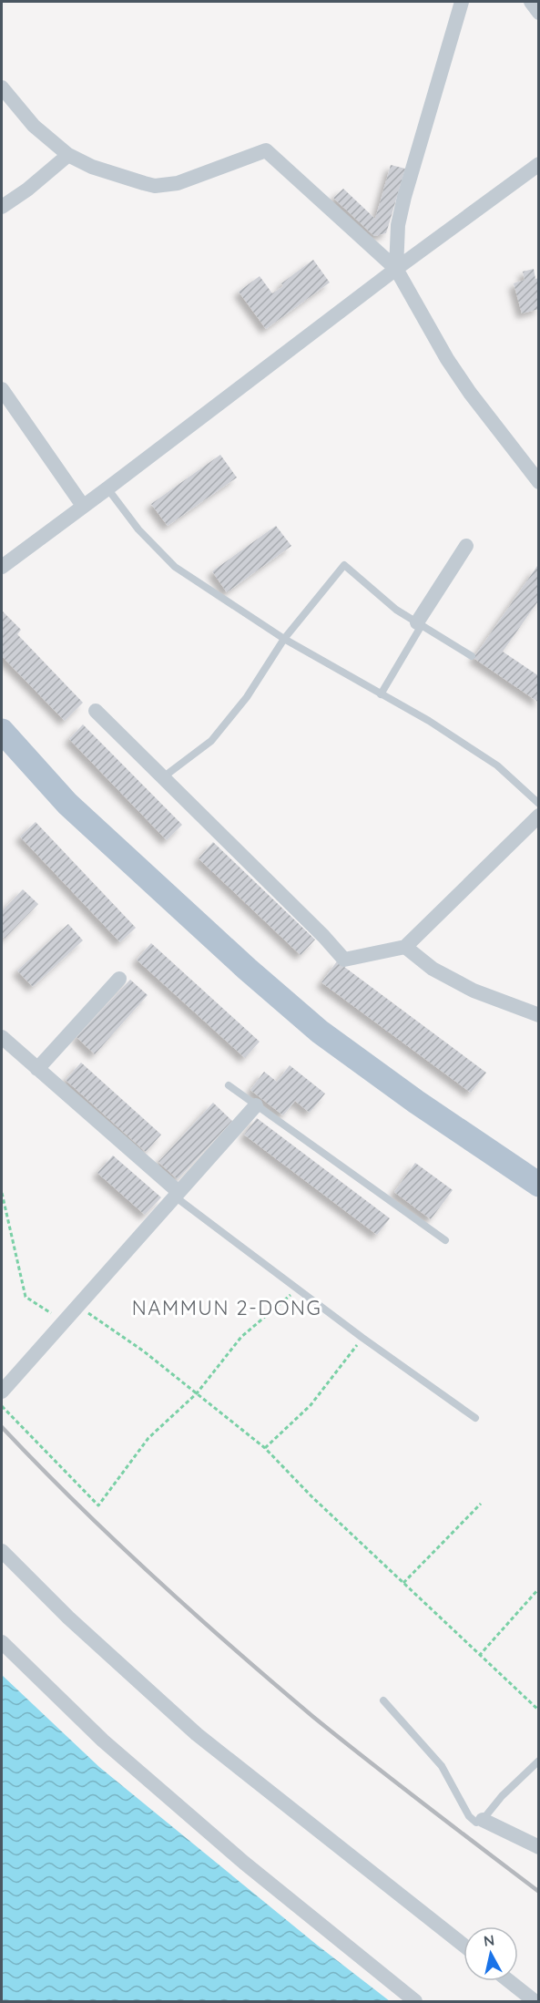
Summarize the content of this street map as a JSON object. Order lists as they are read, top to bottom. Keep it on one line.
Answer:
{"districts":["NAMMUN 2-DONG"],"north":"top"}
